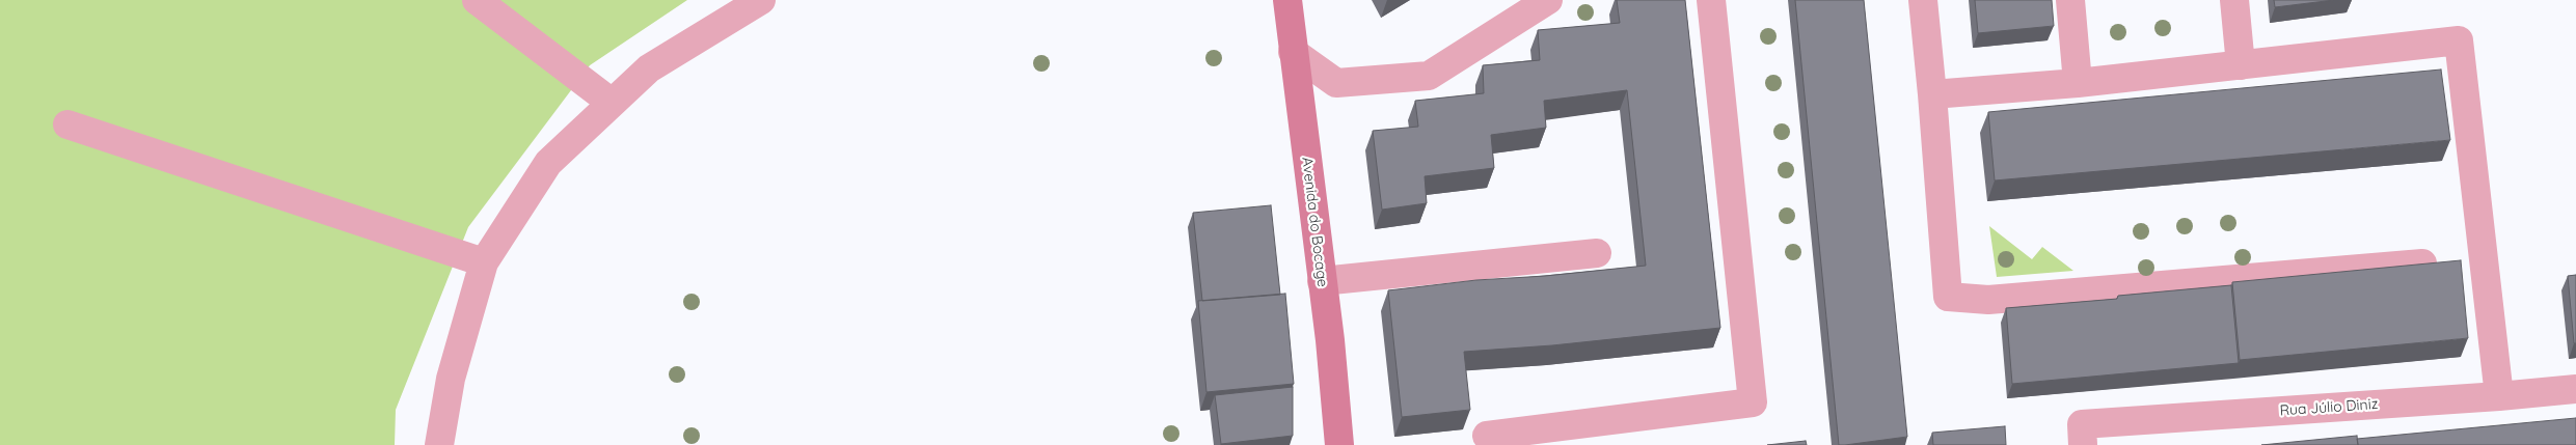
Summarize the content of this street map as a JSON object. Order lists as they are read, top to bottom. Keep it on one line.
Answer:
{"streets":{"main road":["Avenida do Bocage"],"street":["Rua Júlio Diniz"]}}
